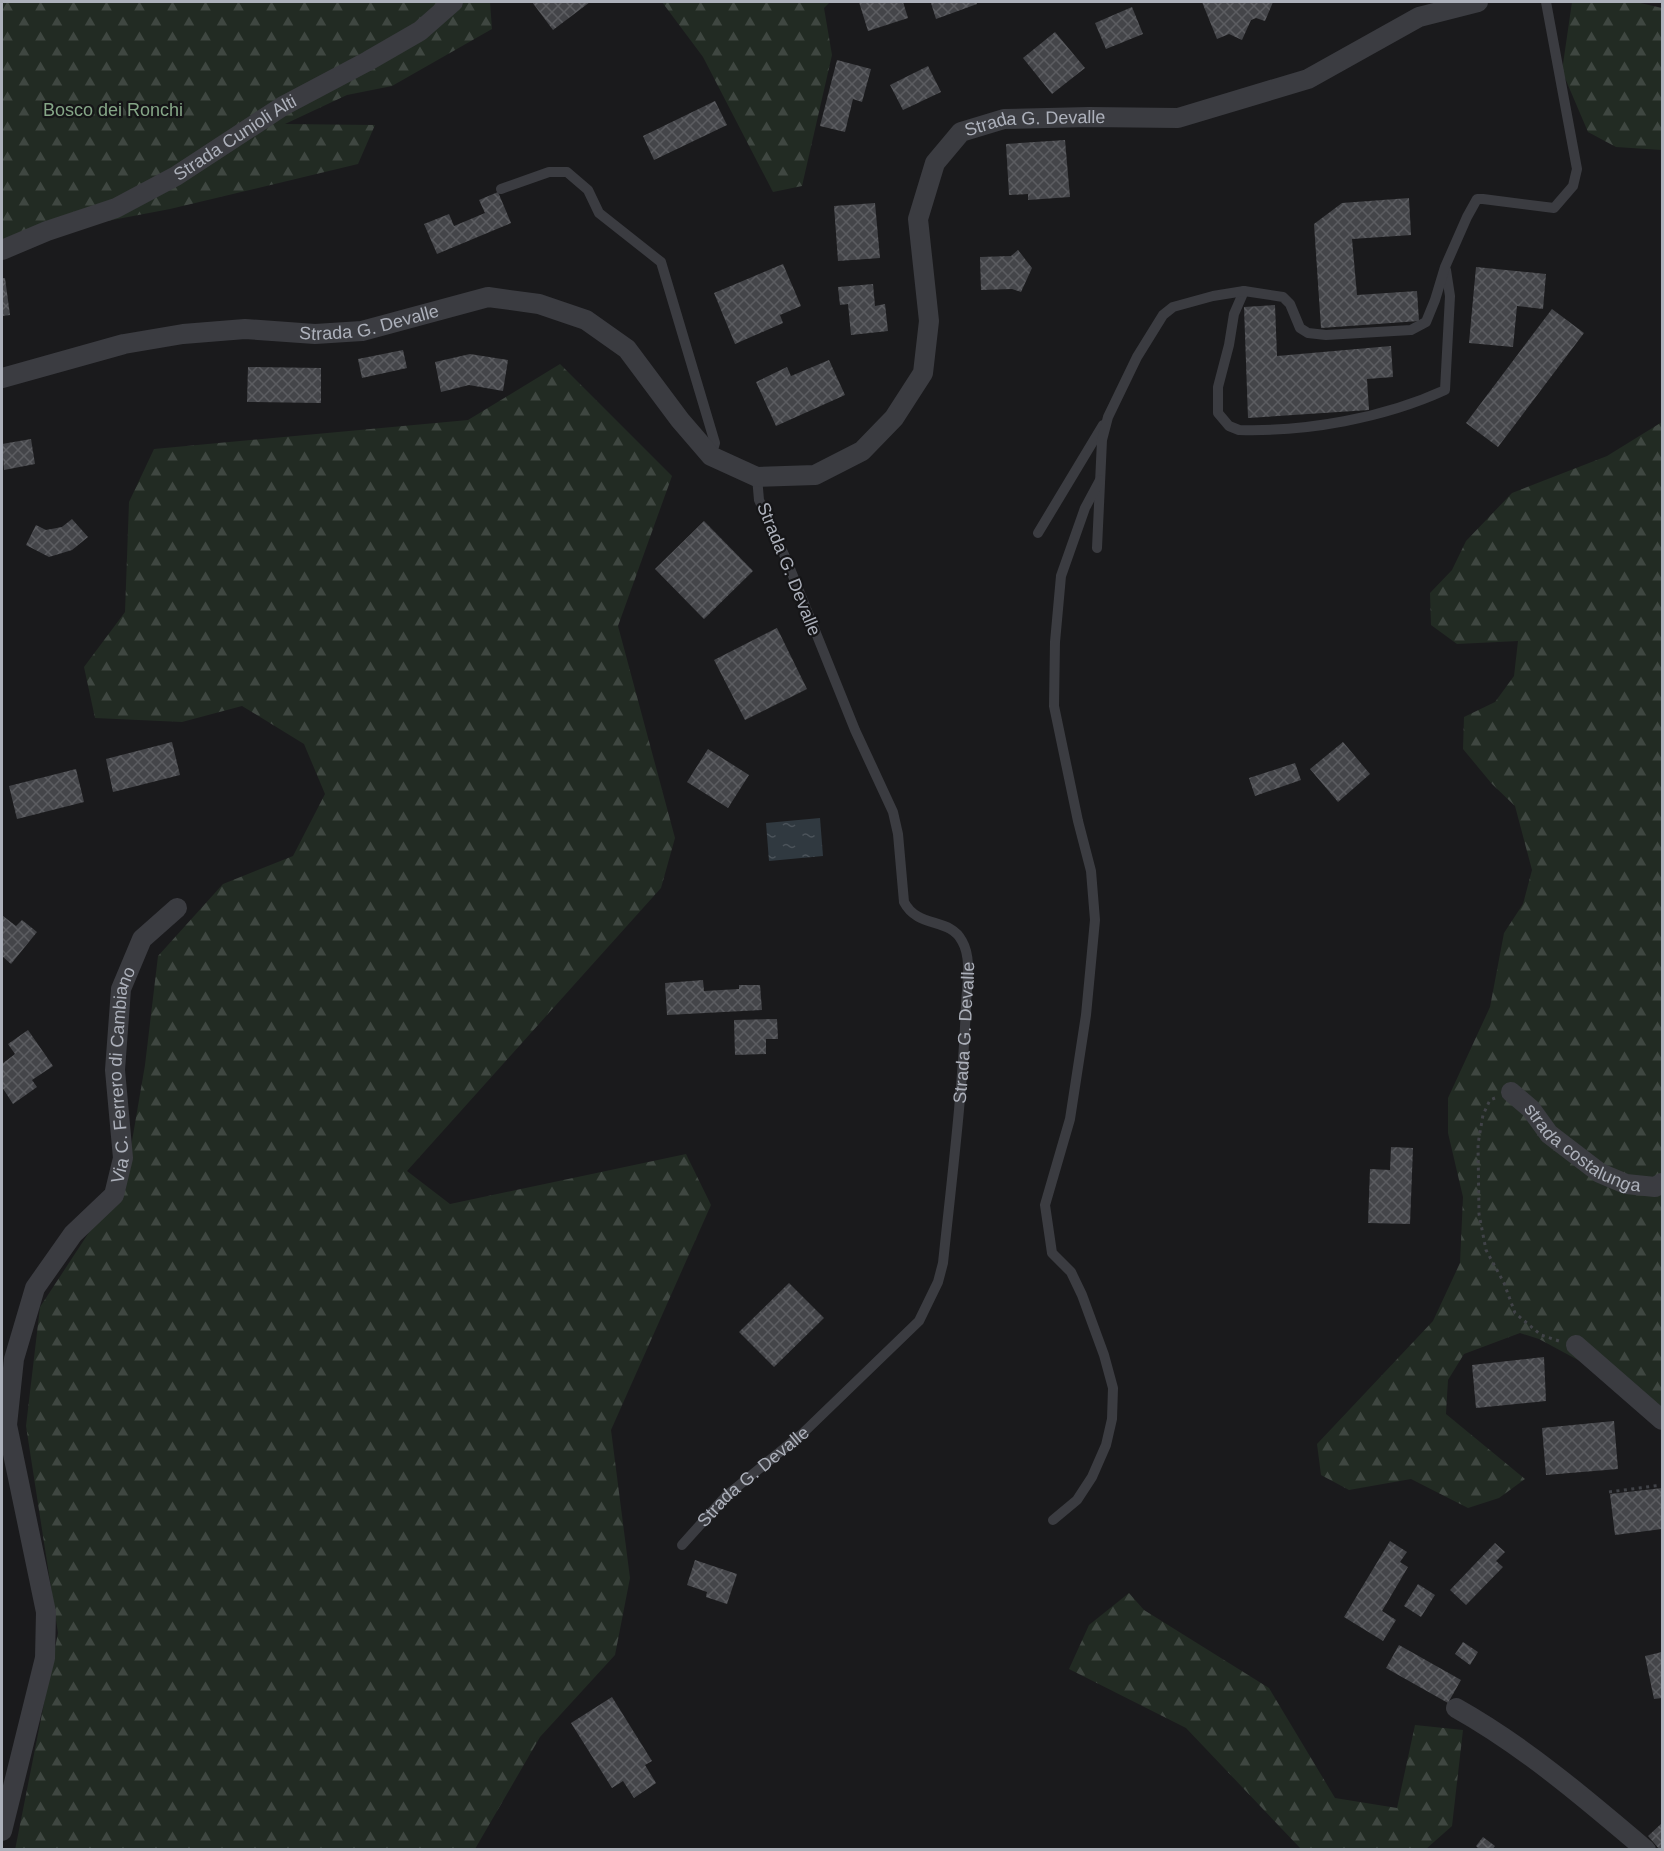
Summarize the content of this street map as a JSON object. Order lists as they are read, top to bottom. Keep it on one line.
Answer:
{"streets":{"street":["Strada G. Devalle","Strada Cunioli Alti","Via C. Ferrero di Cambiano","strada costalunga"]},"parks":["Bosco dei Ronchi"]}
